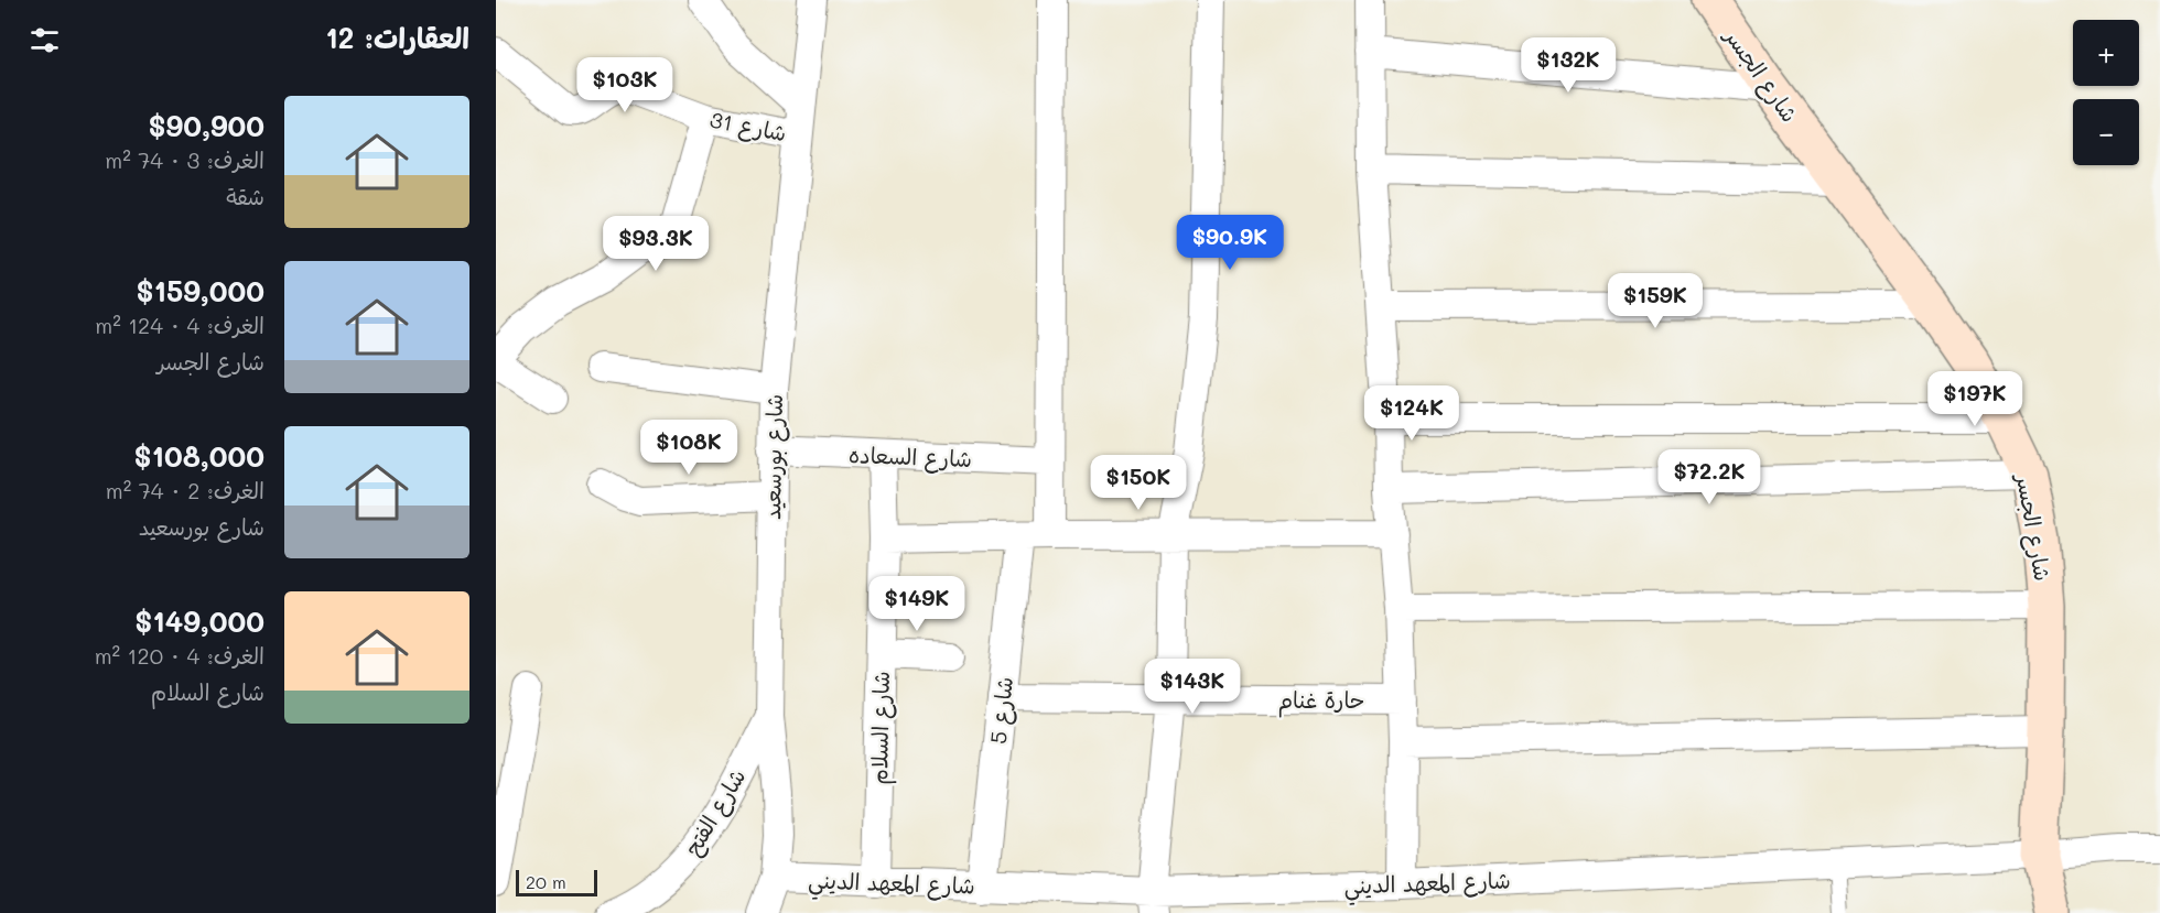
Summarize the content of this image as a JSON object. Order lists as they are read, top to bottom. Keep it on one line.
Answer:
{"streets":{"street":["شارع الجسر","شارع 31","شارع السعاده","شارع بورسعيد","حارة غنام","شارع 5","شارع السلام","شارع الفتح","شارع المعهد الديني"]},"crossings":[["شارع الجسر","شارع المعهد الديني"],["شارع 31","شارع بورسعيد"],["شارع السعاده","شارع بورسعيد"],["شارع السعاده","شارع السلام"],["شارع بورسعيد","شارع الفتح"],["شارع بورسعيد","شارع المعهد الديني"],["حارة غنام","شارع 5"],["شارع 5","شارع المعهد الديني"],["شارع السلام","شارع المعهد الديني"]],"scale_bar":"20 m","page":{"heading":"العقارات: 12","map_buttons":["+","−"],"price":["$132K","$103K","$90.9K","$93.3K","$159K","$197K","$124K","$108K","$72.2K","$150K","$149K","$143K"],"list":[{"name":"$90,900","note":"الغرف: 3 · 74 m² · شقة"},{"name":"$159,000","note":"الغرف: 4 · 124 m² · شارع الجسر"},{"name":"$108,000","note":"الغرف: 2 · 74 m² · شارع بورسعيد"},{"name":"$149,000","note":"الغرف: 4 · 120 m² · شارع السلام"}],"scale":"20 m"}}
